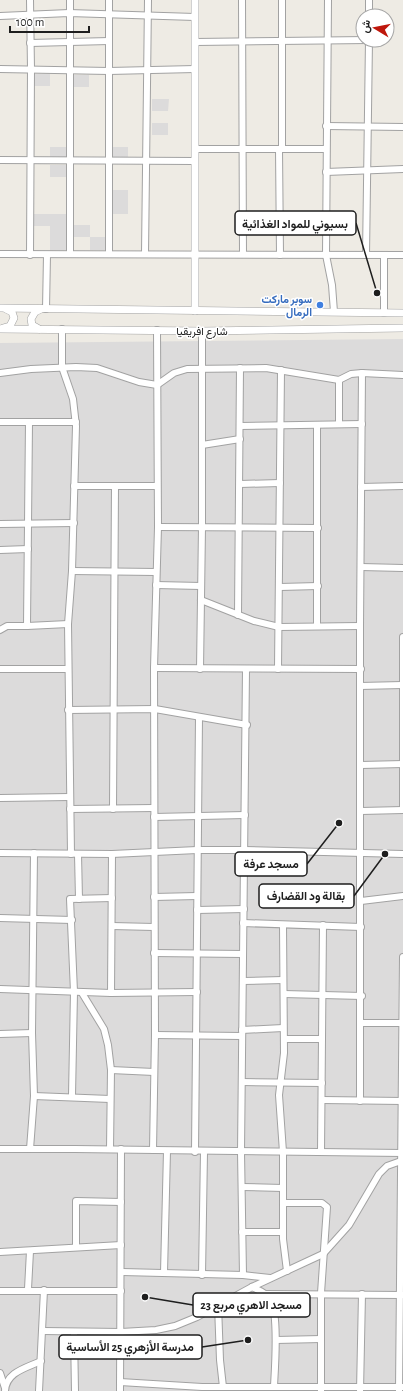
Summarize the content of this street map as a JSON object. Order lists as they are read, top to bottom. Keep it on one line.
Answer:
{"streets":{"street":["شارع افريقيا"]},"places":["بسيوني للمواد الغذائية","سوبر ماركت الرمال","مسجد عرفة","بقالة ود القضارف","مسجد الاهري مربع 23","مدرسة الأزهري 25 الأساسية"],"scale_bar":"100 m","north":"left"}
